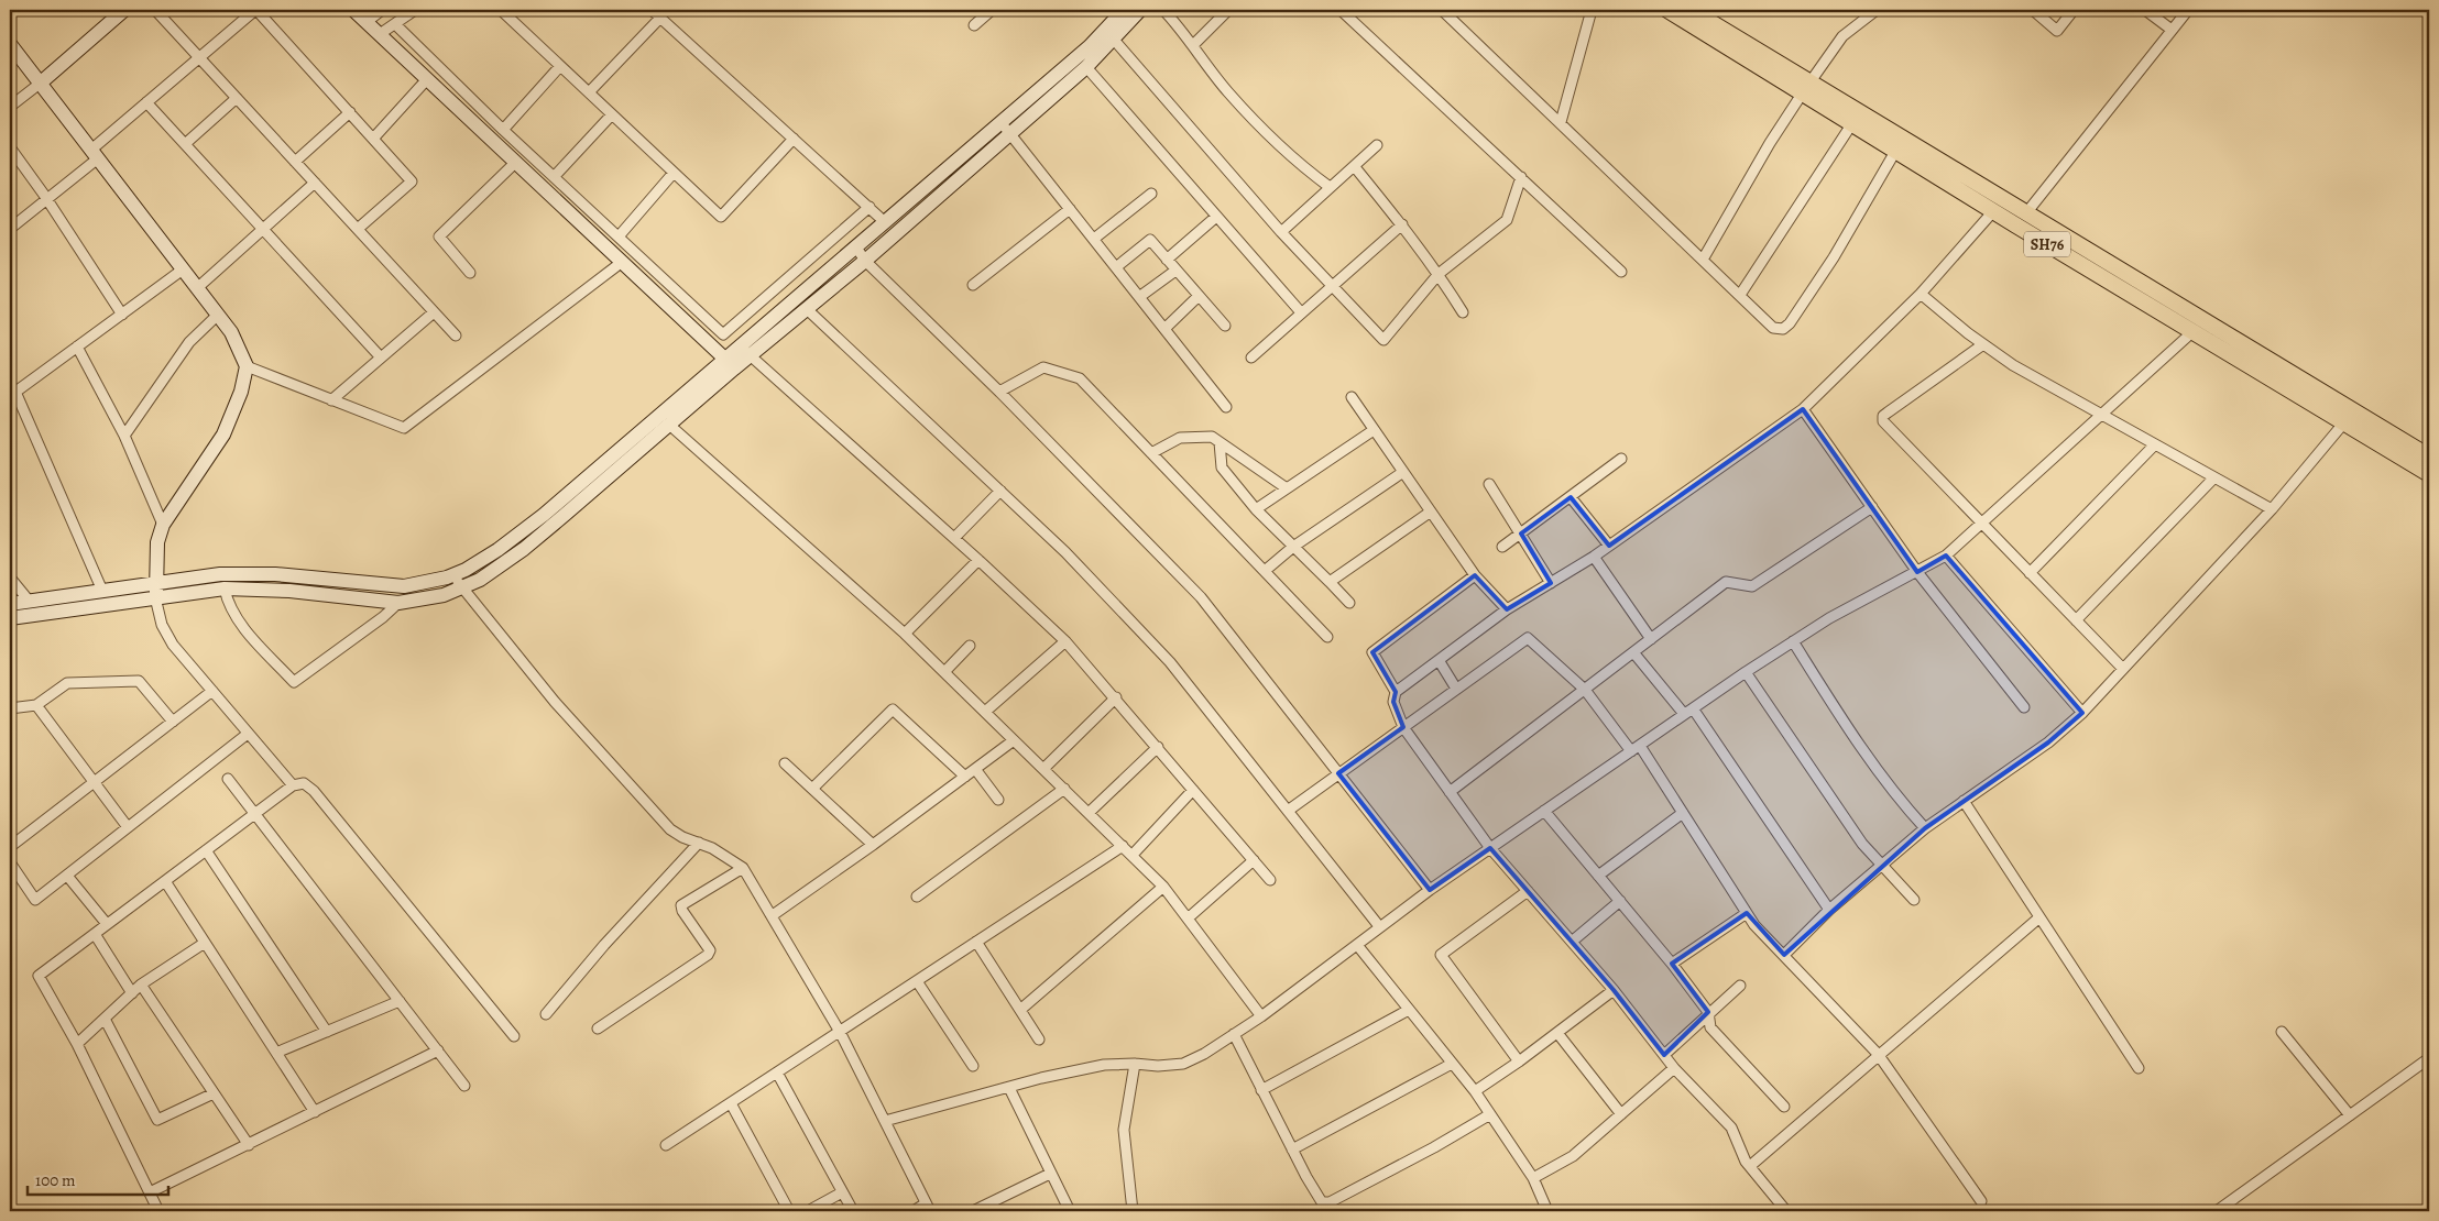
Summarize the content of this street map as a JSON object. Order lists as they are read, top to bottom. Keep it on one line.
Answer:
{"streets":{"main road":["SH76"]},"scale_bar":"100 m"}
